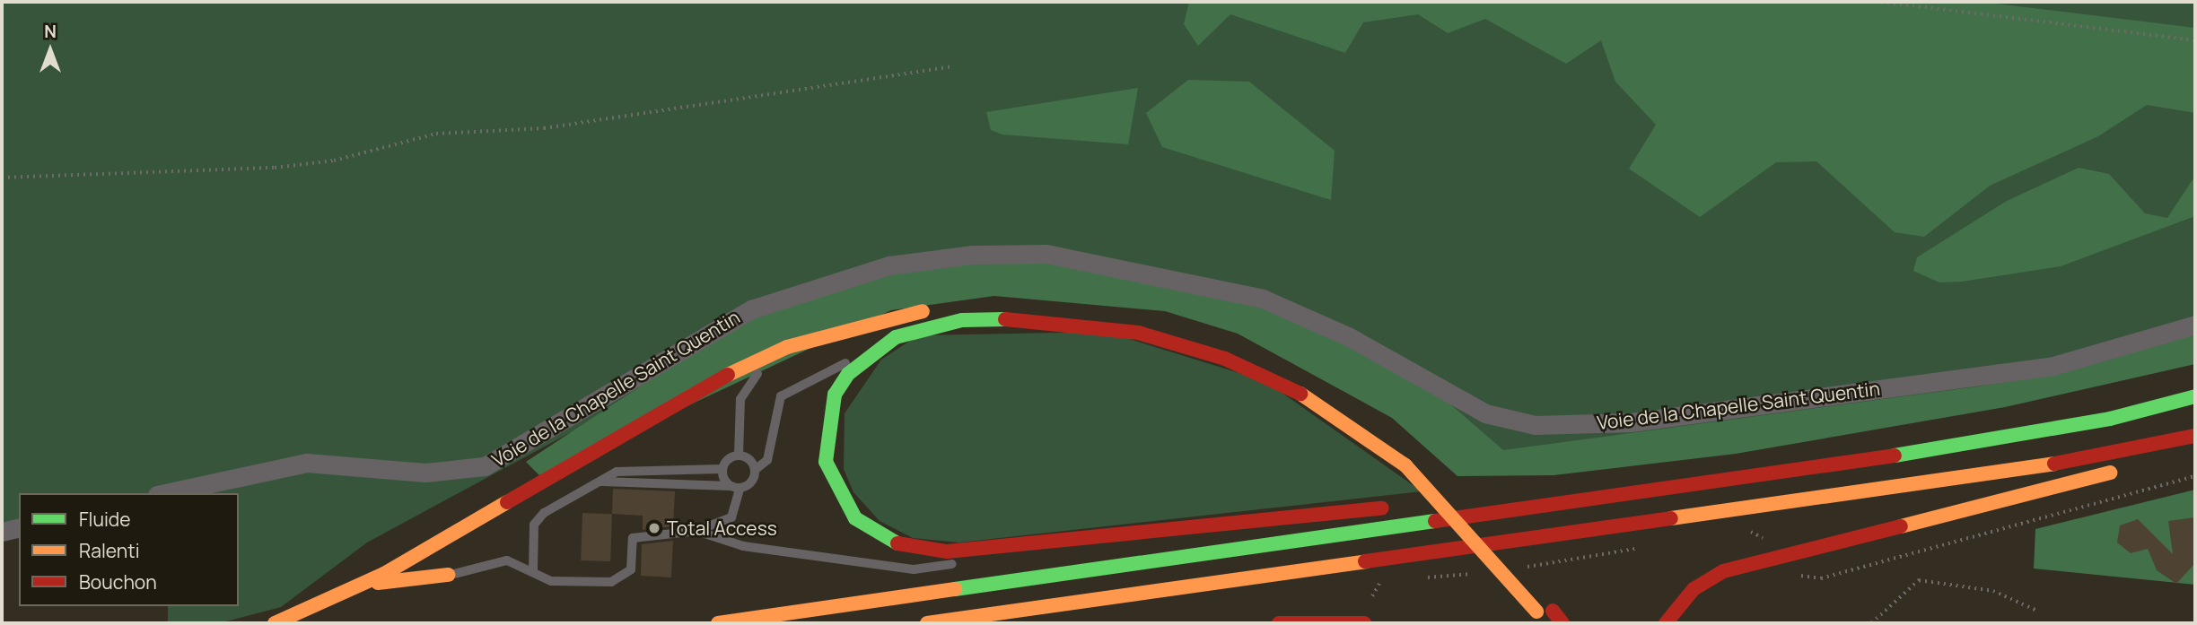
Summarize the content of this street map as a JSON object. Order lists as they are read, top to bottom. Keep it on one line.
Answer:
{"streets":{"street":["Voie de la Chapelle Saint Quentin"]},"places":["Total Access"],"legend":["Fluide","Ralenti","Bouchon"],"north":"top"}
